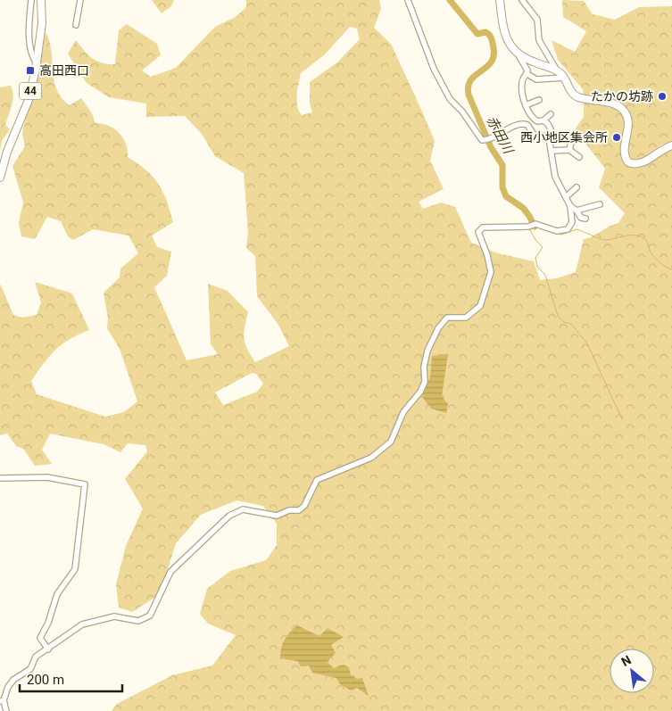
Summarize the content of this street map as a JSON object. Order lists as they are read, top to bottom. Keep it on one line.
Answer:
{"streets":{"main road":["44"]},"water":["赤田川"],"places":{"transit":["高田西口"],"other":["たかの坊跡","西小地区集会所"]},"scale_bar":"200 m","north":"top left"}
